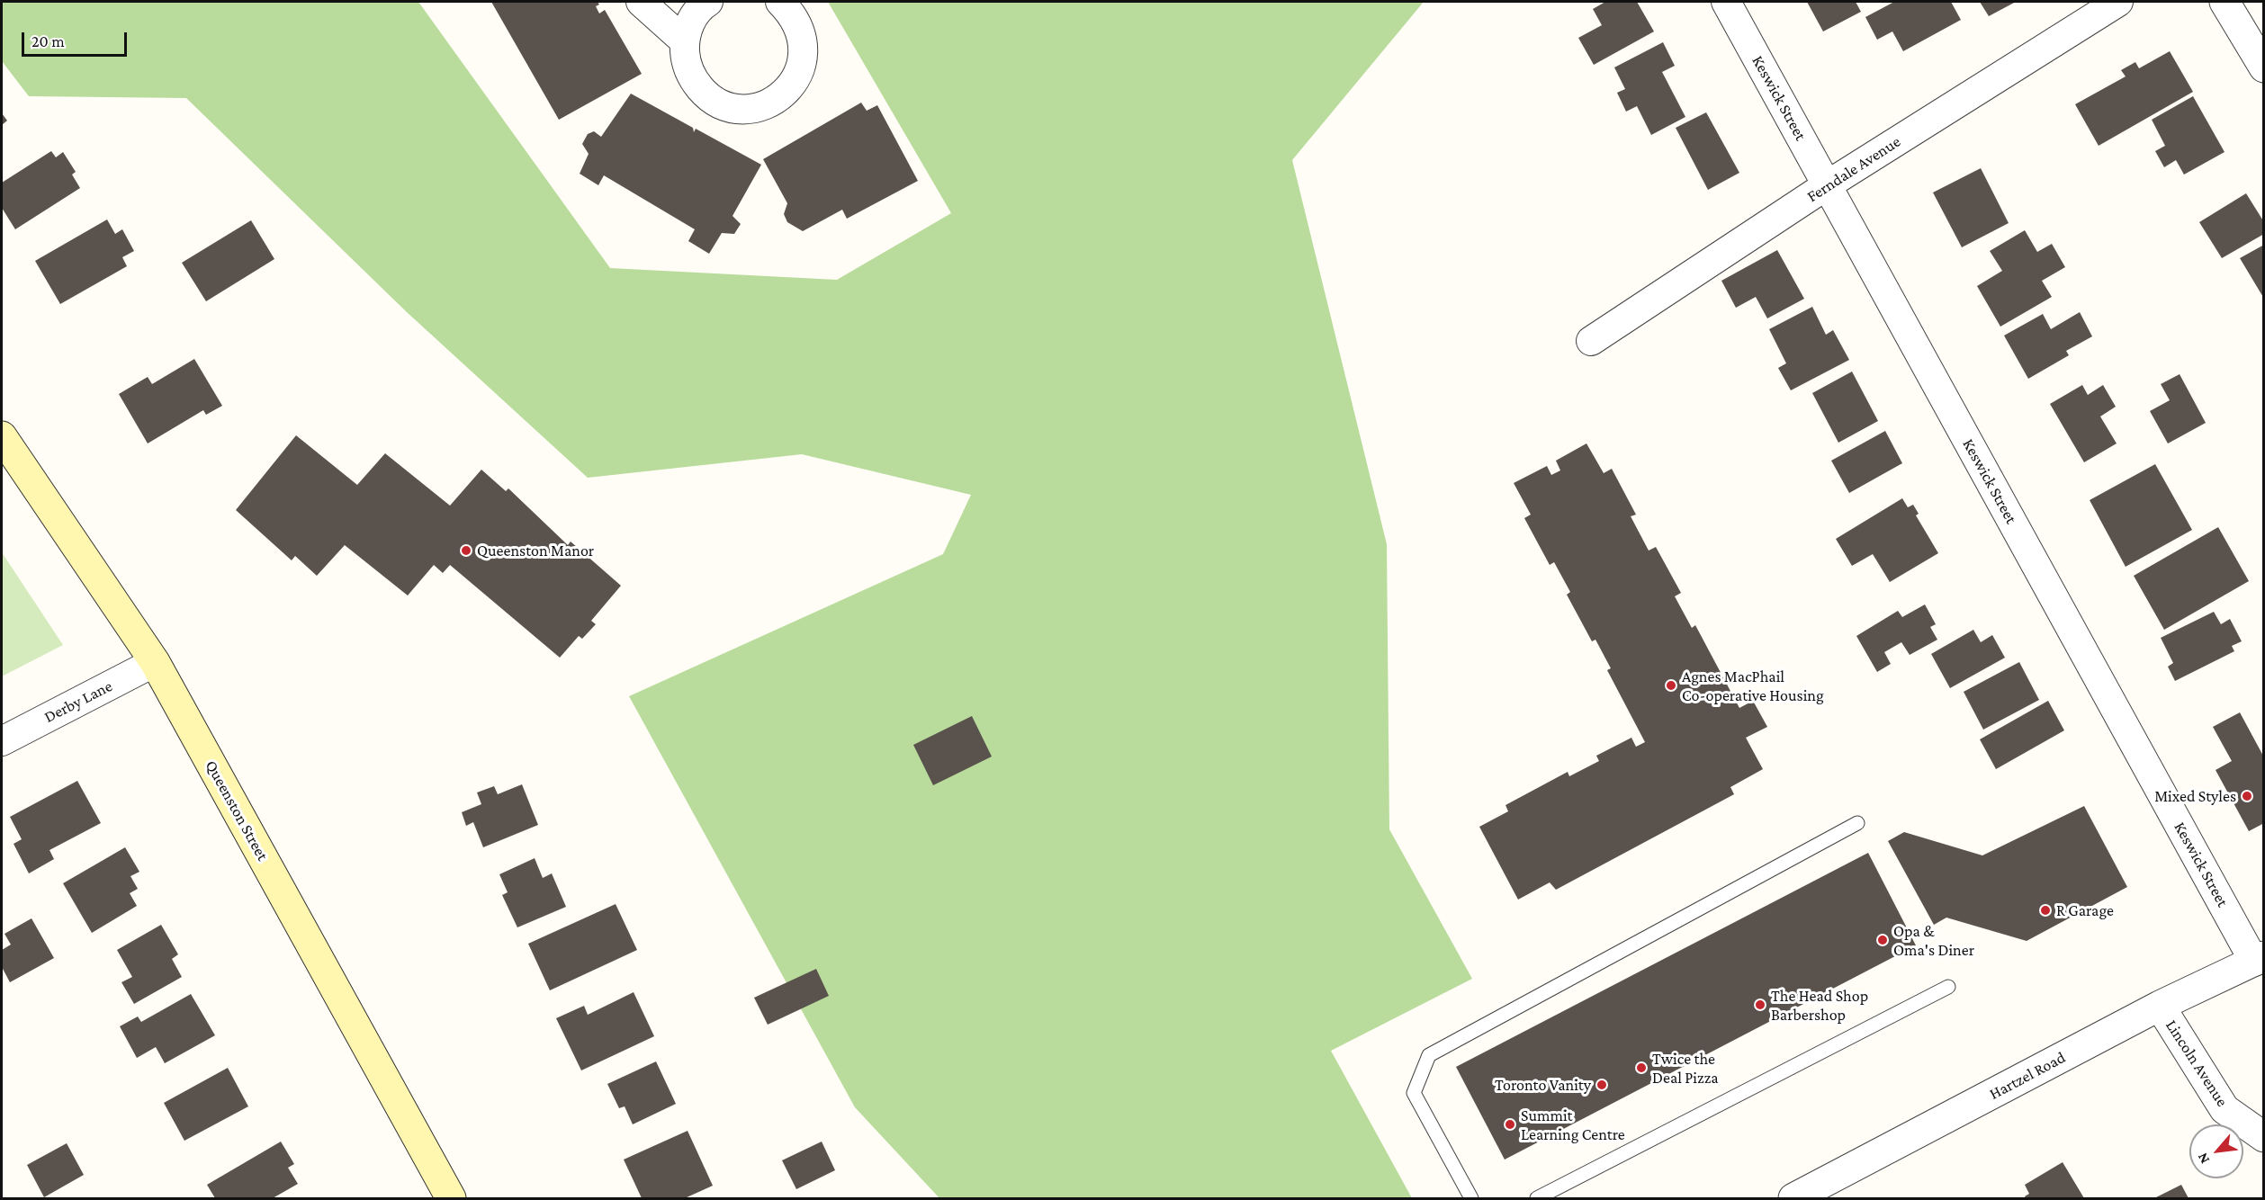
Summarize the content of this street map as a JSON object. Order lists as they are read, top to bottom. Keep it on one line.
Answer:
{"streets":{"main road":["Queenston Street"],"street":["Keswick Street","Ferndale Avenue","Derby Lane","Lincoln Avenue","Hartzel Road"]},"crossings":[["Keswick Street","Ferndale Avenue"],["Keswick Street","Hartzel Road"],["Derby Lane","Queenston Street"],["Lincoln Avenue","Hartzel Road"]],"places":["Queenston Manor","Agnes MacPhail Co-operative Housing","Mixed Styles","R Garage","Opa & Oma's Diner","The Head Shop Barbershop","Twice the Deal Pizza","Toronto Vanity","Summit Learning Centre"],"scale_bar":"20 m","north":"bottom left"}
